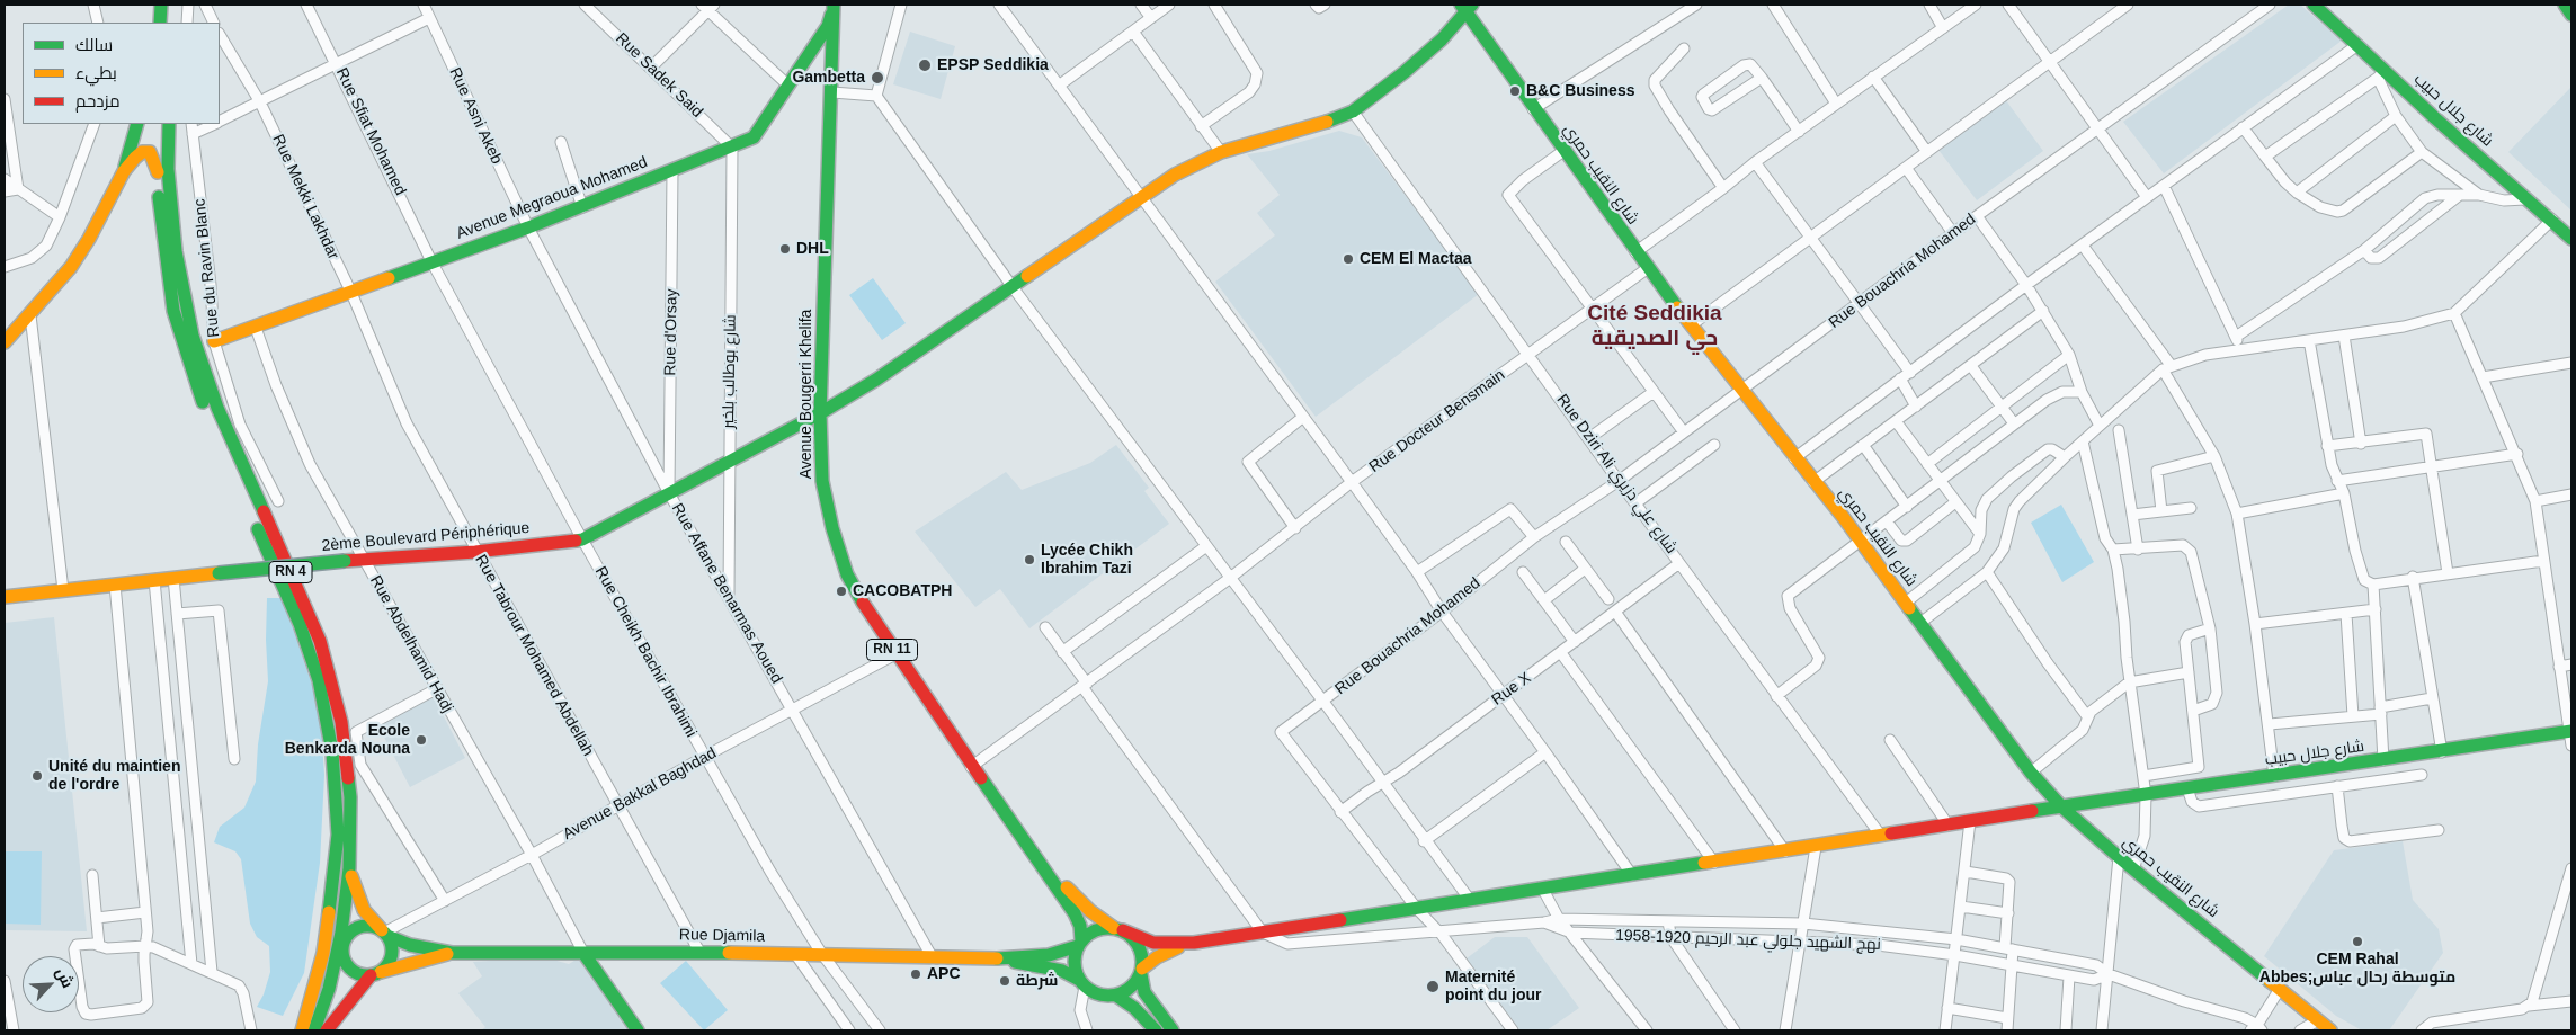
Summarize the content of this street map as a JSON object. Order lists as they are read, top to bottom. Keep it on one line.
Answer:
{"streets":{"main road":["شارع جلال حبيب","شارع النقيب حمري","Avenue Megraoua Mohamed","Avenue Bougerri Khelifa","2ème Boulevard Périphérique","RN 4","RN 11","Rue Djamila"],"street":["Rue Sadek Said","Rue Asni Akeb","Rue Sfiat Mohamed","Rue Mekki Lakhdar","Rue du Ravin Blanc","Rue Bouachria Mohamed","Rue d'Orsay","شارع بوطالب بلخير","Rue Docteur Bensmain","Rue Dziri Ali شارع علي دزيري","Rue Affane Benarmas Aoued","Rue Abdelhamid Hadj","Rue Cheikh Bachir Ibrahimi","Rue Tabrour Mohamed Abdellah","Rue X","Avenue Bakkal Baghdad","نهج الشهيد جلولي عبد الرحيم 1920-1958"]},"crossings":[["Rue Sadek Said","Avenue Megraoua Mohamed"],["Rue Sadek Said","شارع بوطالب بلخير"],["شارع جلال حبيب","شارع النقيب حمري"],["شارع جلال حبيب","Rue Dziri Ali شارع علي دزيري"],["Rue Asni Akeb","Avenue Megraoua Mohamed"],["Rue Asni Akeb","Rue Affane Benarmas Aoued"],["Rue Sfiat Mohamed","Avenue Megraoua Mohamed"],["Rue Sfiat Mohamed","Rue Cheikh Bachir Ibrahimi"],["شارع النقيب حمري","Rue Bouachria Mohamed"],["شارع النقيب حمري","Rue Docteur Bensmain"],["شارع النقيب حمري","2ème Boulevard Périphérique"],["Rue Mekki Lakhdar","Avenue Megraoua Mohamed"],["Rue Mekki Lakhdar","Rue Tabrour Mohamed Abdellah"],["Avenue Megraoua Mohamed","Rue du Ravin Blanc"],["Avenue Megraoua Mohamed","Rue d'Orsay"],["Avenue Megraoua Mohamed","شارع بوطالب بلخير"],["Avenue Megraoua Mohamed","Avenue Bougerri Khelifa"],["Avenue Megraoua Mohamed","Rue Affane Benarmas Aoued"],["Avenue Megraoua Mohamed","Rue Abdelhamid Hadj"],["Avenue Megraoua Mohamed","Rue Cheikh Bachir Ibrahimi"],["Avenue Megraoua Mohamed","Rue Tabrour Mohamed Abdellah"],["Rue Bouachria Mohamed","Rue Dziri Ali شارع علي دزيري"],["Rue Bouachria Mohamed","Rue X"],["Rue d'Orsay","2ème Boulevard Périphérique"],["Rue d'Orsay","Rue Affane Benarmas Aoued"],["شارع بوطالب بلخير","2ème Boulevard Périphérique"],["شارع بوطالب بلخير","Rue Affane Benarmas Aoued"],["Avenue Bougerri Khelifa","Rue Docteur Bensmain"],["Avenue Bougerri Khelifa","2ème Boulevard Périphérique"],["Avenue Bougerri Khelifa","Avenue Bakkal Baghdad"],["Rue Docteur Bensmain","Rue Dziri Ali شارع علي دزيري"],["Rue Dziri Ali شارع علي دزيري","2ème Boulevard Périphérique"],["Rue Dziri Ali شارع علي دزيري","Rue X"],["2ème Boulevard Périphérique","Rue Affane Benarmas Aoued"],["2ème Boulevard Périphérique","Rue Abdelhamid Hadj"],["2ème Boulevard Périphérique","Rue Cheikh Bachir Ibrahimi"],["2ème Boulevard Périphérique","Rue Tabrour Mohamed Abdellah"],["Rue Affane Benarmas Aoued","Avenue Bakkal Baghdad"],["Rue Affane Benarmas Aoued","Rue Djamila"],["Rue Abdelhamid Hadj","Avenue Bakkal Baghdad"],["Rue Abdelhamid Hadj","Rue Djamila"],["Rue Cheikh Bachir Ibrahimi","Avenue Bakkal Baghdad"],["Rue Cheikh Bachir Ibrahimi","Rue Djamila"],["Rue Tabrour Mohamed Abdellah","Avenue Bakkal Baghdad"],["Rue Tabrour Mohamed Abdellah","Rue Djamila"]],"districts":["Cité Seddikia حي الصديقية"],"places":["EPSP Seddikia","Gambetta","B&C Business","DHL","CEM El Mactaa","Lycée Chikh Ibrahim Tazi","CACOBATPH","Ecole Benkarda Nouna","Unité du maintien de l'ordre","CEM Rahal Abbes;متوسطة رحال عباس","APC","شرطة","Maternité point du jour"],"legend":["سالك","بطيء","مزدحم"],"north":"top right"}
